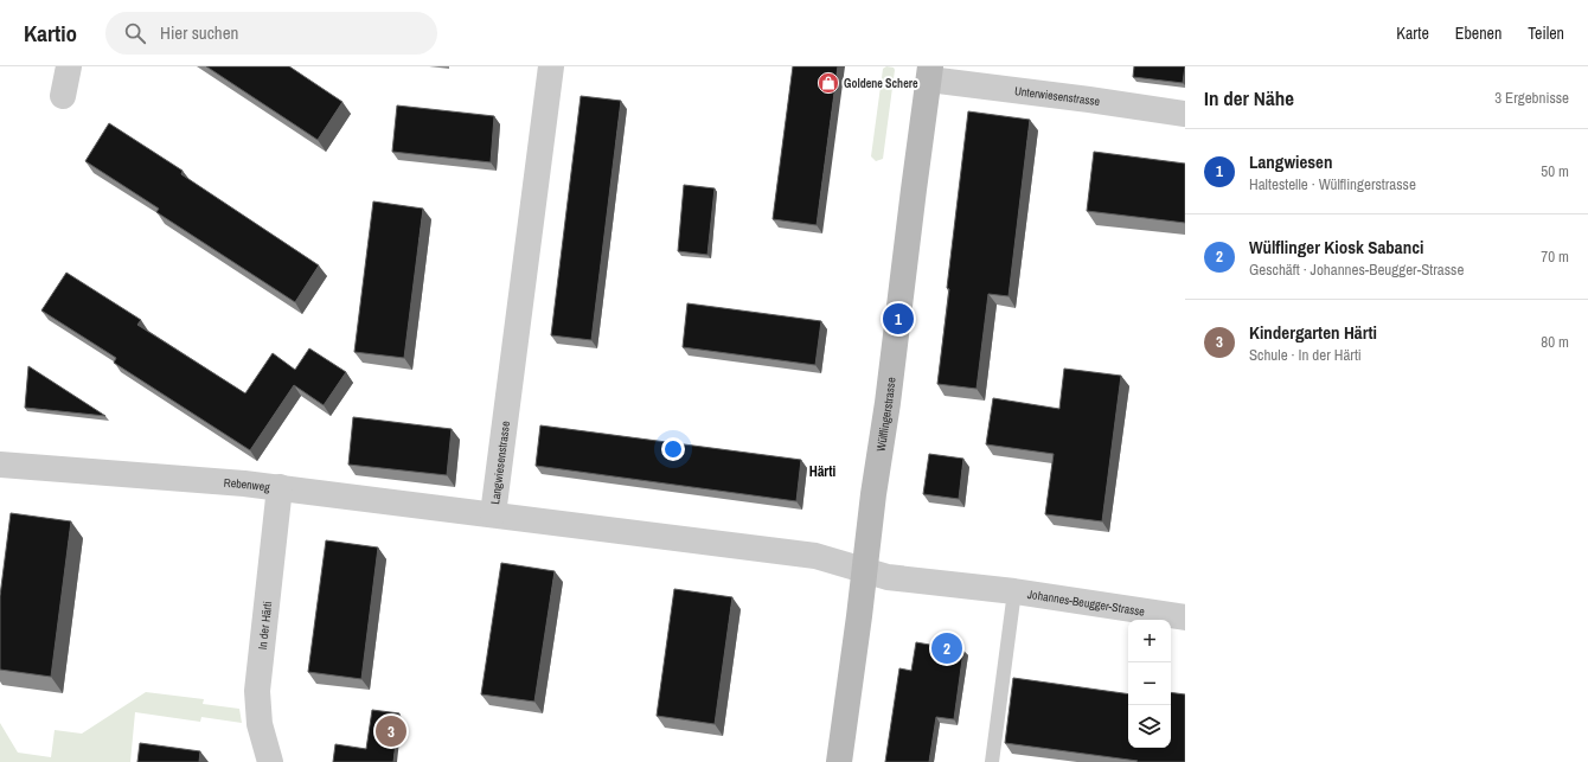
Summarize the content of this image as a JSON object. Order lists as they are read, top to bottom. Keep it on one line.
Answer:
{"streets":{"street":["Unterwiesenstrasse","Wülflingerstrasse","Langwiesenstrasse","Rebenweg","Johannes-Beugger-Strasse","In der Härti"]},"crossings":[["Unterwiesenstrasse","Wülflingerstrasse"],["Wülflingerstrasse","Langwiesenstrasse"],["Wülflingerstrasse","Johannes-Beugger-Strasse"],["Langwiesenstrasse","Rebenweg"],["Langwiesenstrasse","Johannes-Beugger-Strasse"],["Rebenweg","In der Härti"]],"districts":["Härti"],"places":{"shop":["Goldene Schere"]},"page":{"header":"Kartio","search":"Hier suchen","nav":["Karte","Ebenen","Teilen"],"heading":["In der Nähe","3 Ergebnisse"],"list":[{"mark":"1","name":"Langwiesen","note":"Haltestelle · Wülflingerstrasse","value":"50 m"},{"mark":"2","name":"Wülflinger Kiosk Sabanci","note":"Geschäft · Johannes-Beugger-Strasse","value":"70 m"},{"mark":"3","name":"Kindergarten Härti","note":"Schule · In der Härti","value":"80 m"}],"pins":["1","2","3"],"map_buttons":["+","−"]}}
